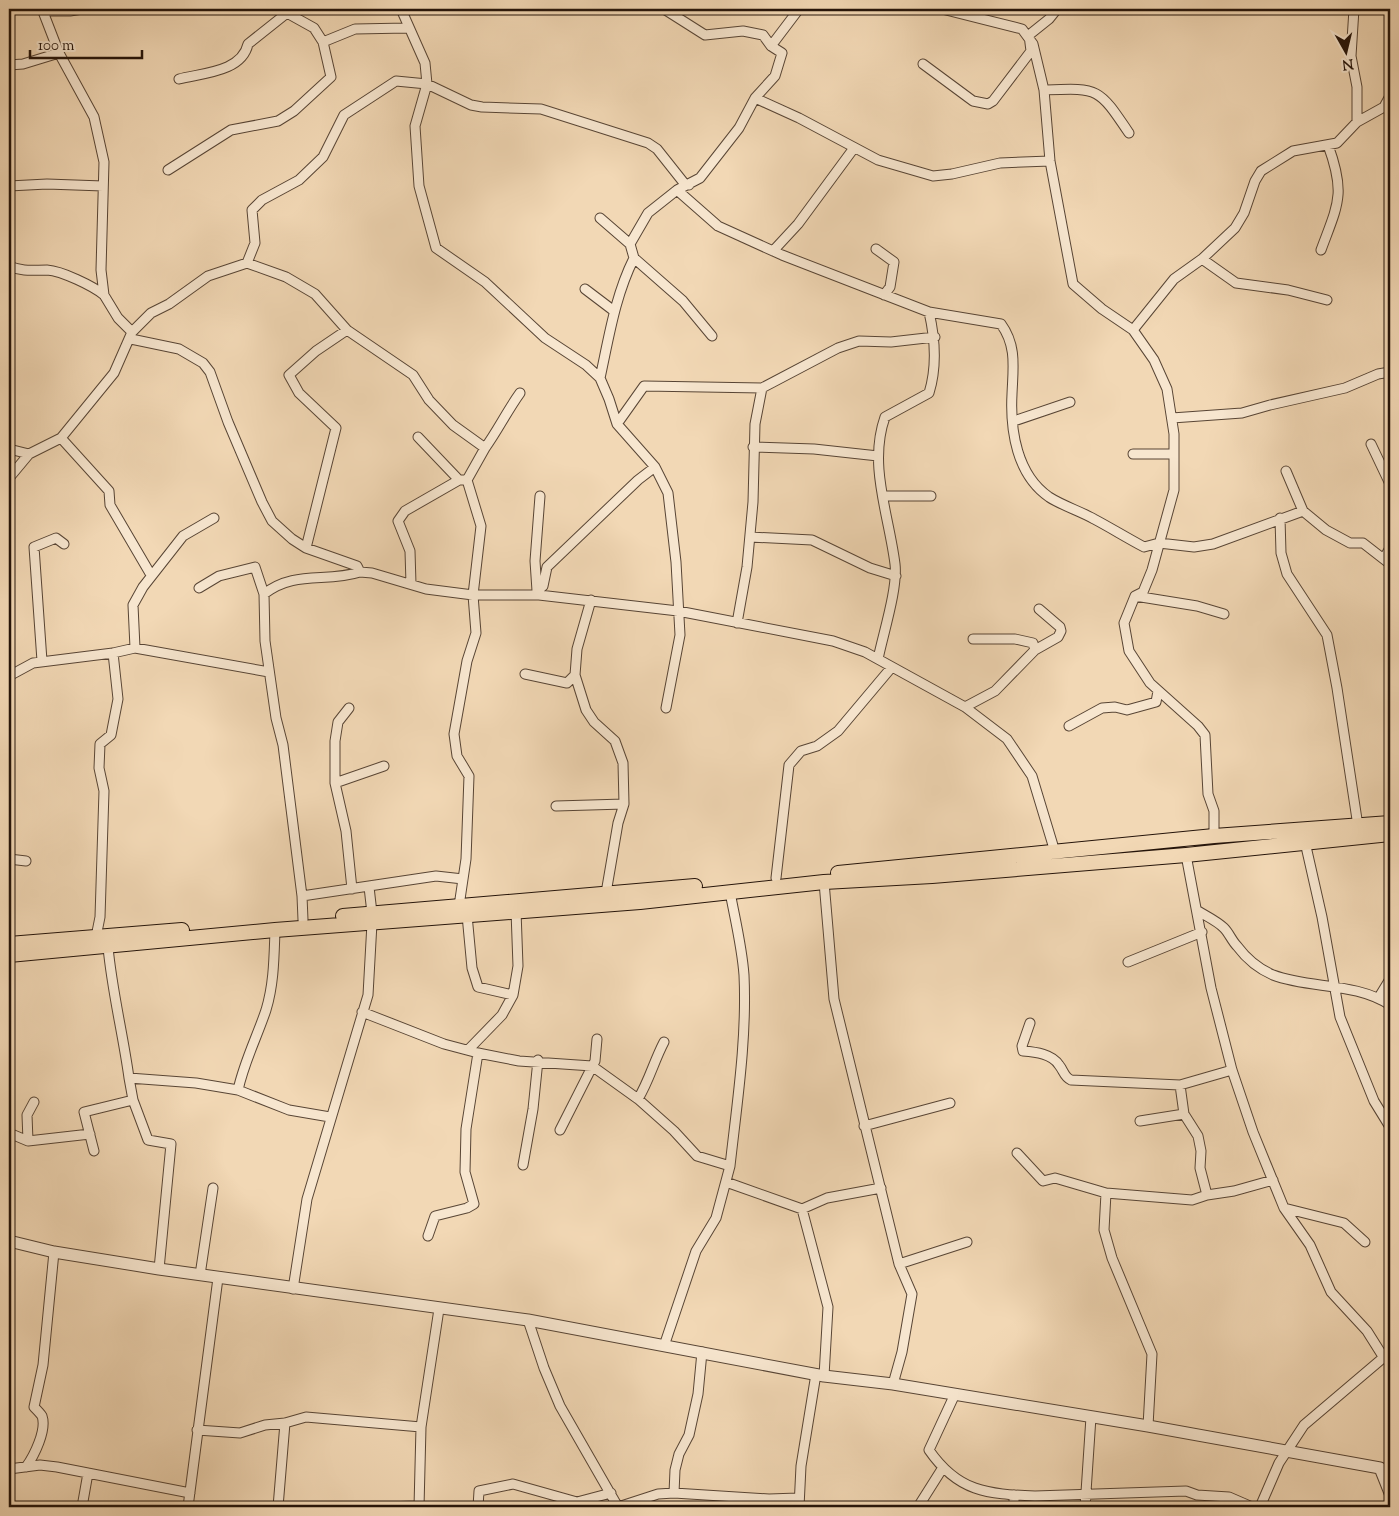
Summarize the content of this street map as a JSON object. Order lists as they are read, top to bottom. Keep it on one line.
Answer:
{"scale_bar":"100 m","north":"bottom"}
